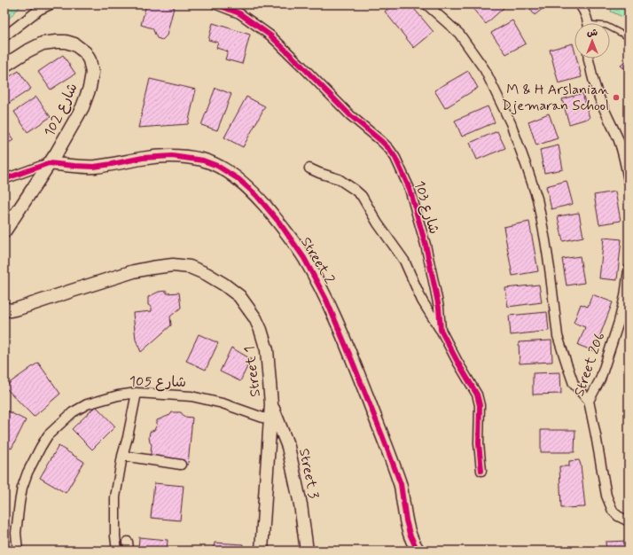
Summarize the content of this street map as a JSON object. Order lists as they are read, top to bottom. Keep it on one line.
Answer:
{"streets":{"main road":["شارع 102","Street 2","Street 1","Street 3"],"street":["شارع 103","Street 206","شارع 105"]},"crossings":[["شارع 102","Street 2"],["Street 1","شارع 105"],["Street 1","Street 3"]],"places":["M & H Arslanian Djemaran School"],"north":"top"}
